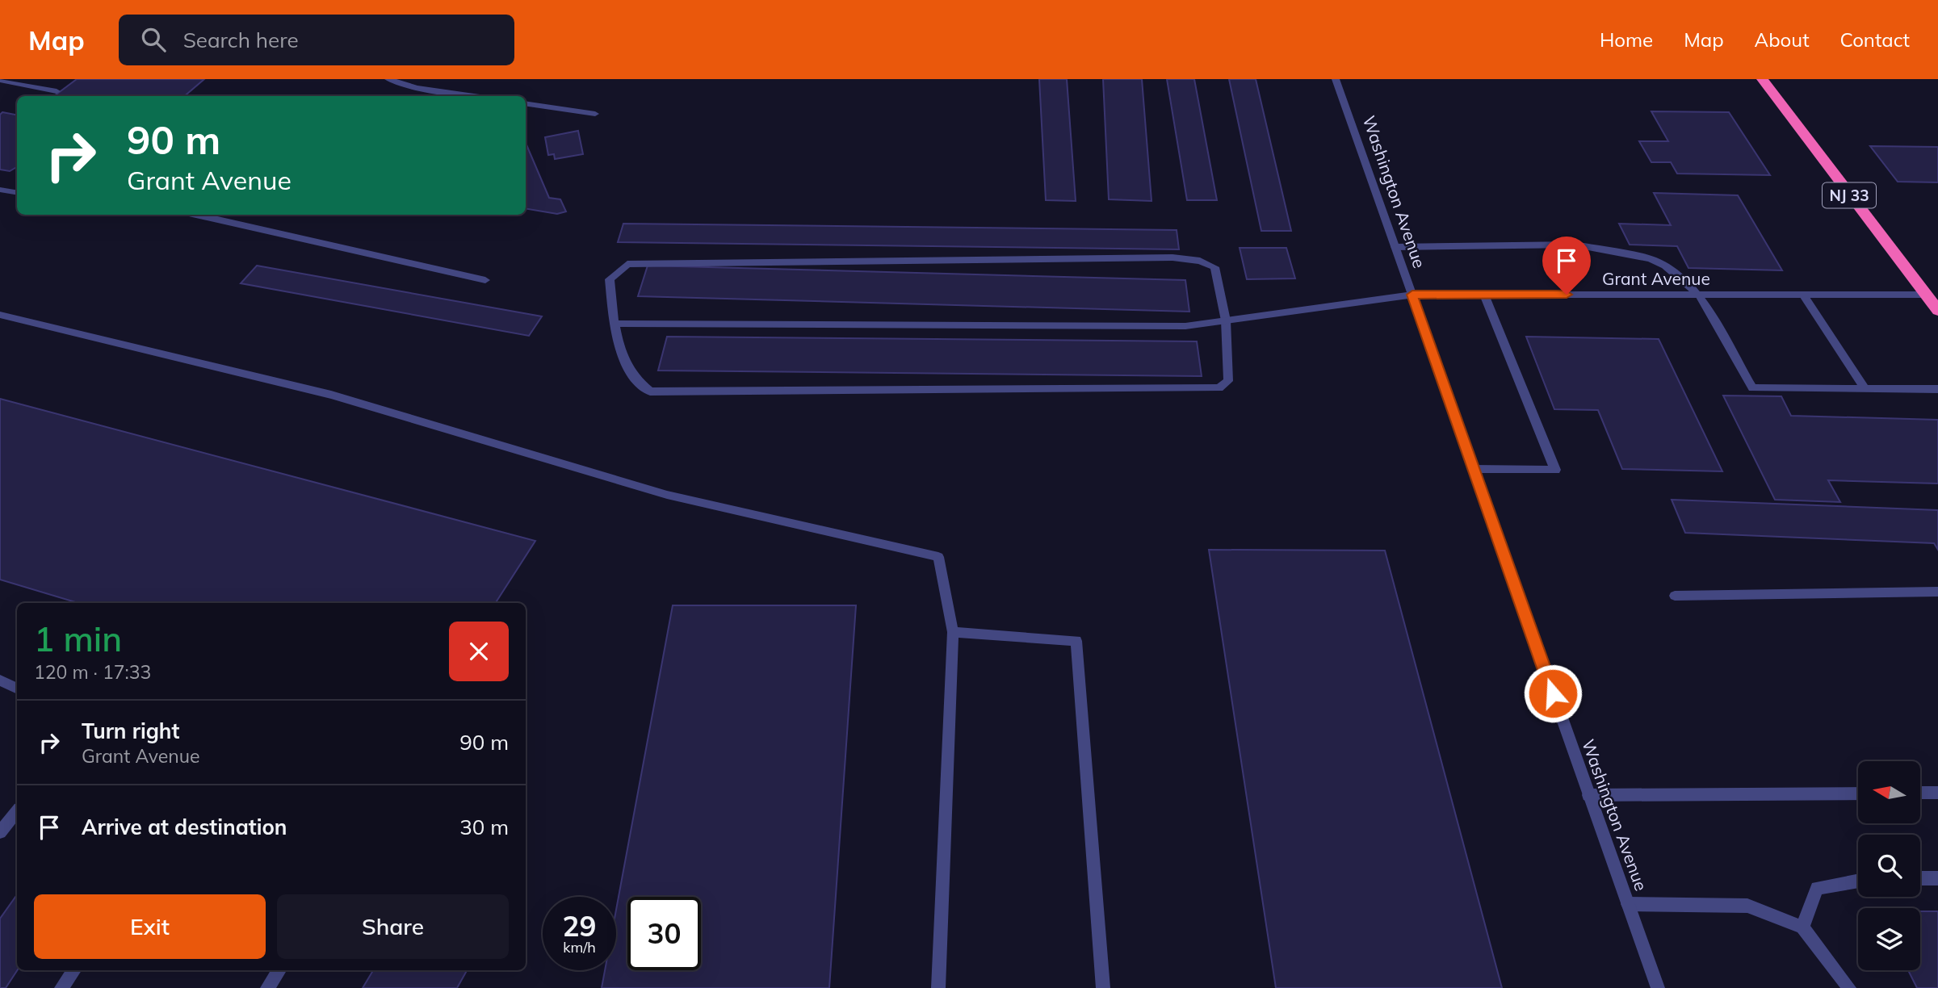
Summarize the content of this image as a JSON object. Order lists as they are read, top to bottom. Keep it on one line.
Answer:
{"streets":{"highway":["NJ 33"],"street":["Washington Avenue","Grant Avenue"]},"crossings":[["Washington Avenue","Grant Avenue"],["NJ 33","Grant Avenue"]],"north":"left","page":{"header":"Map","search":"Search here","nav":["Home","Map","About","Contact"],"turn":["90 m","Grant Avenue"],"heading":["1 min","120 m · 17:33"],"list":[{"name":"Turn right","note":"Grant Avenue","value":"90 m"},{"name":"Arrive at destination","value":"30 m"}],"buttons":["Exit","Share"],"speed":"29 km/h","limit":"30"}}
